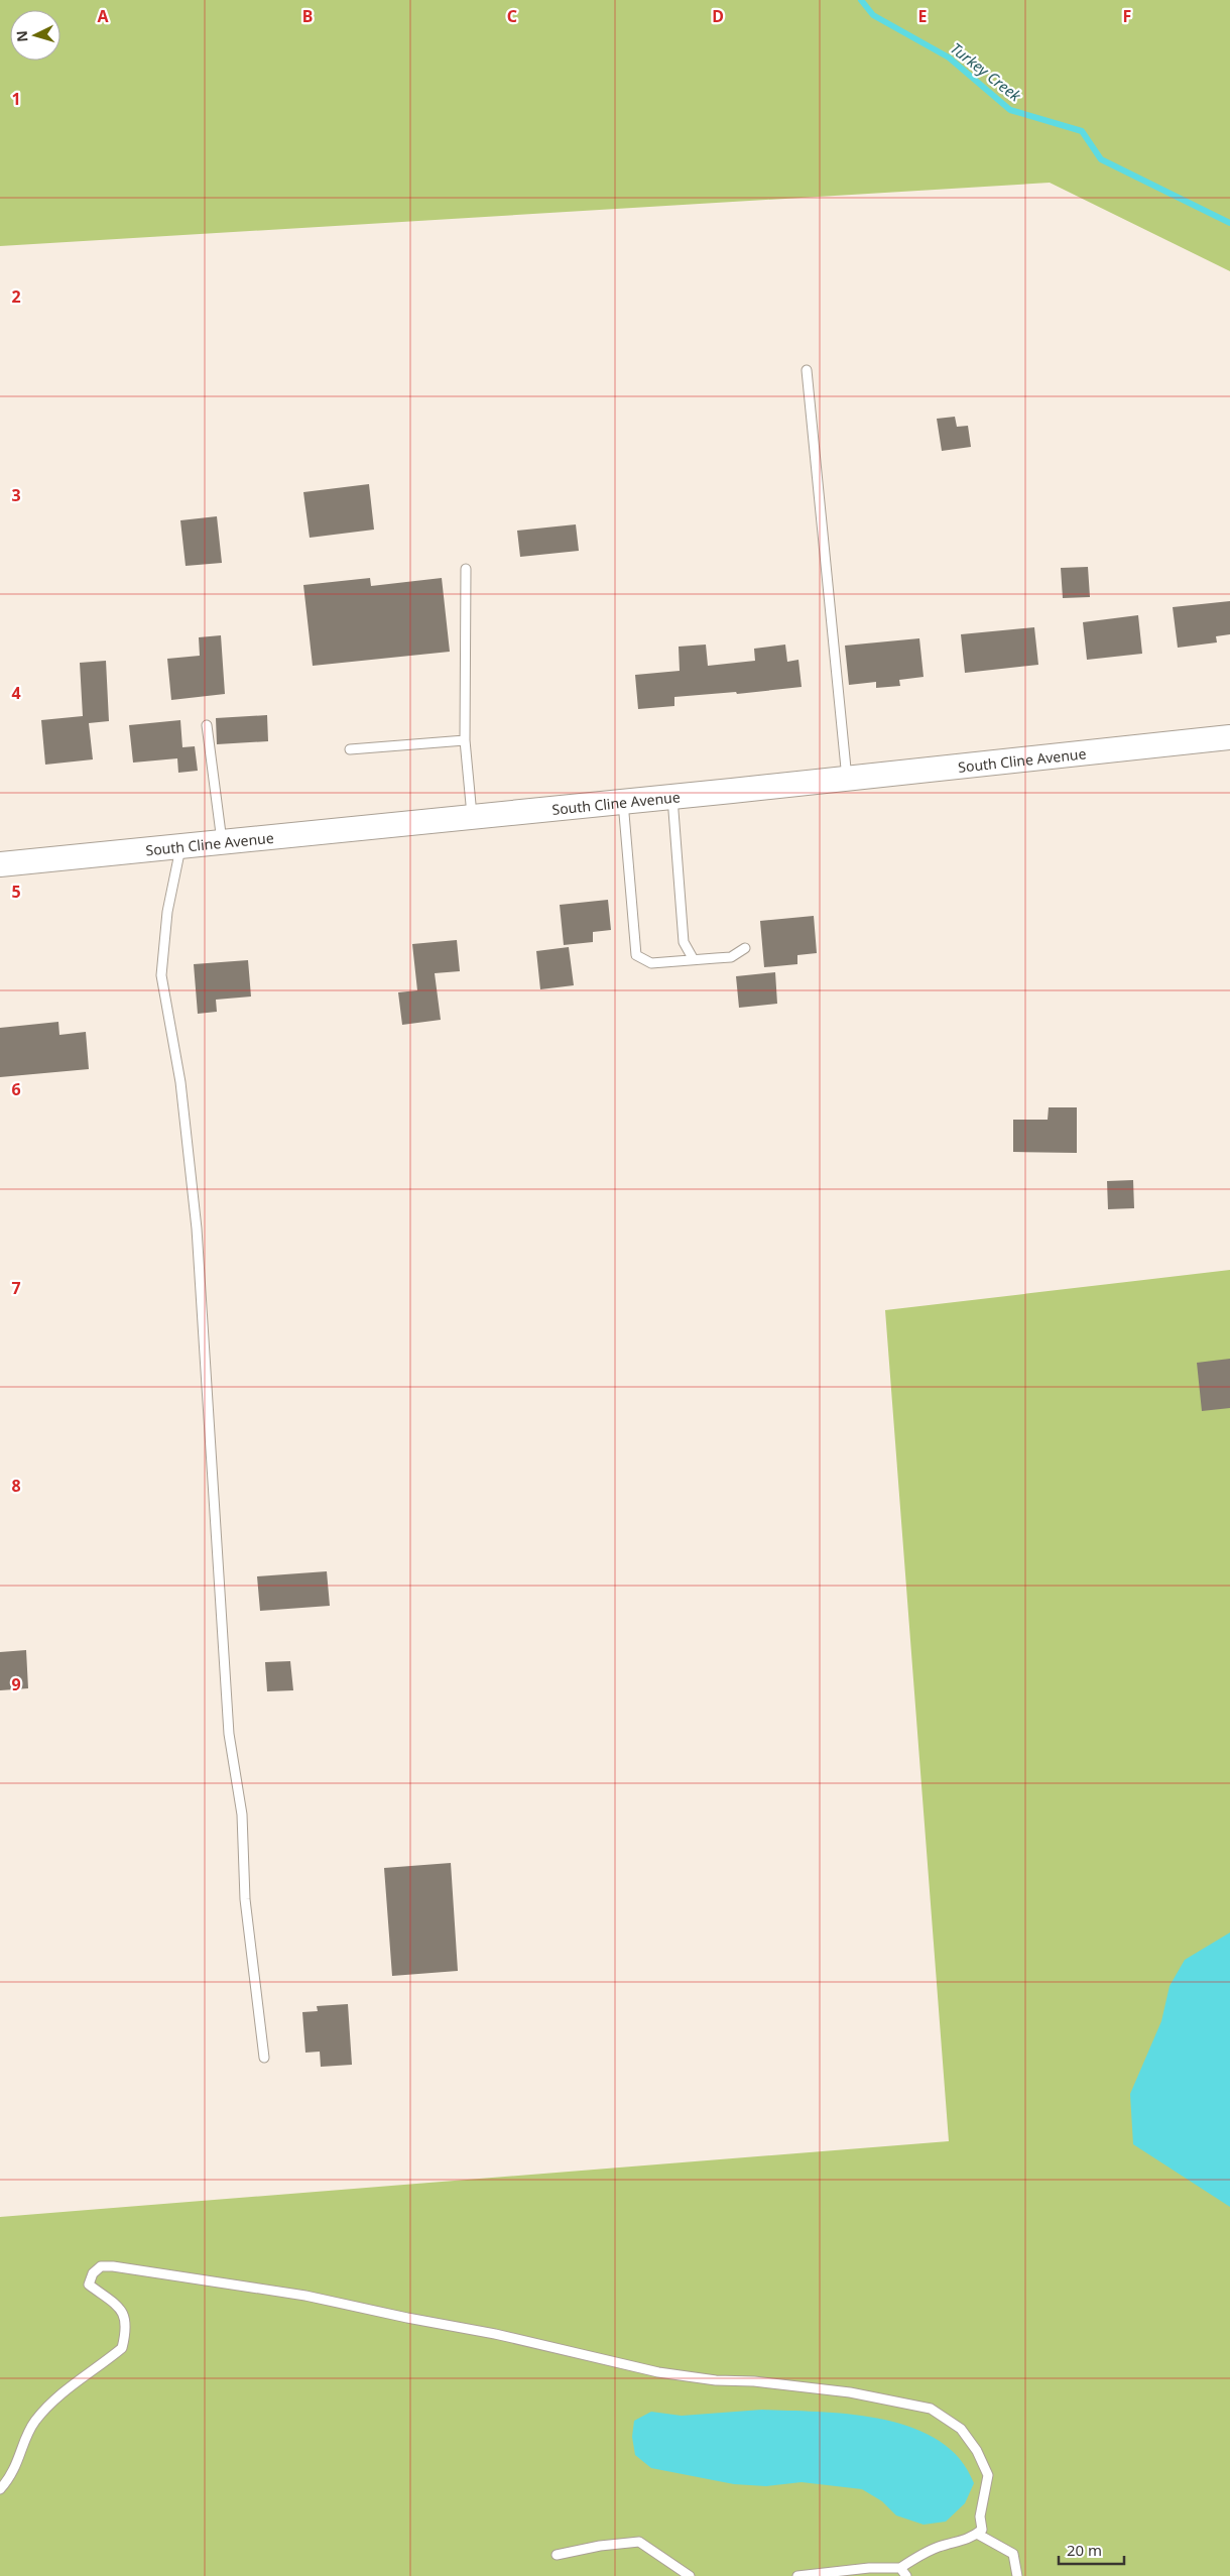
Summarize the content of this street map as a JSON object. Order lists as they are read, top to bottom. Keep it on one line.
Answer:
{"streets":{"street":["South Cline Avenue"]},"water":["Turkey Creek"],"scale_bar":"20 m","north":"left","grid":{"columns":["A","B","C","D","E","F"],"rows":["1","2","3","4","5","6","7","8","9"]}}
